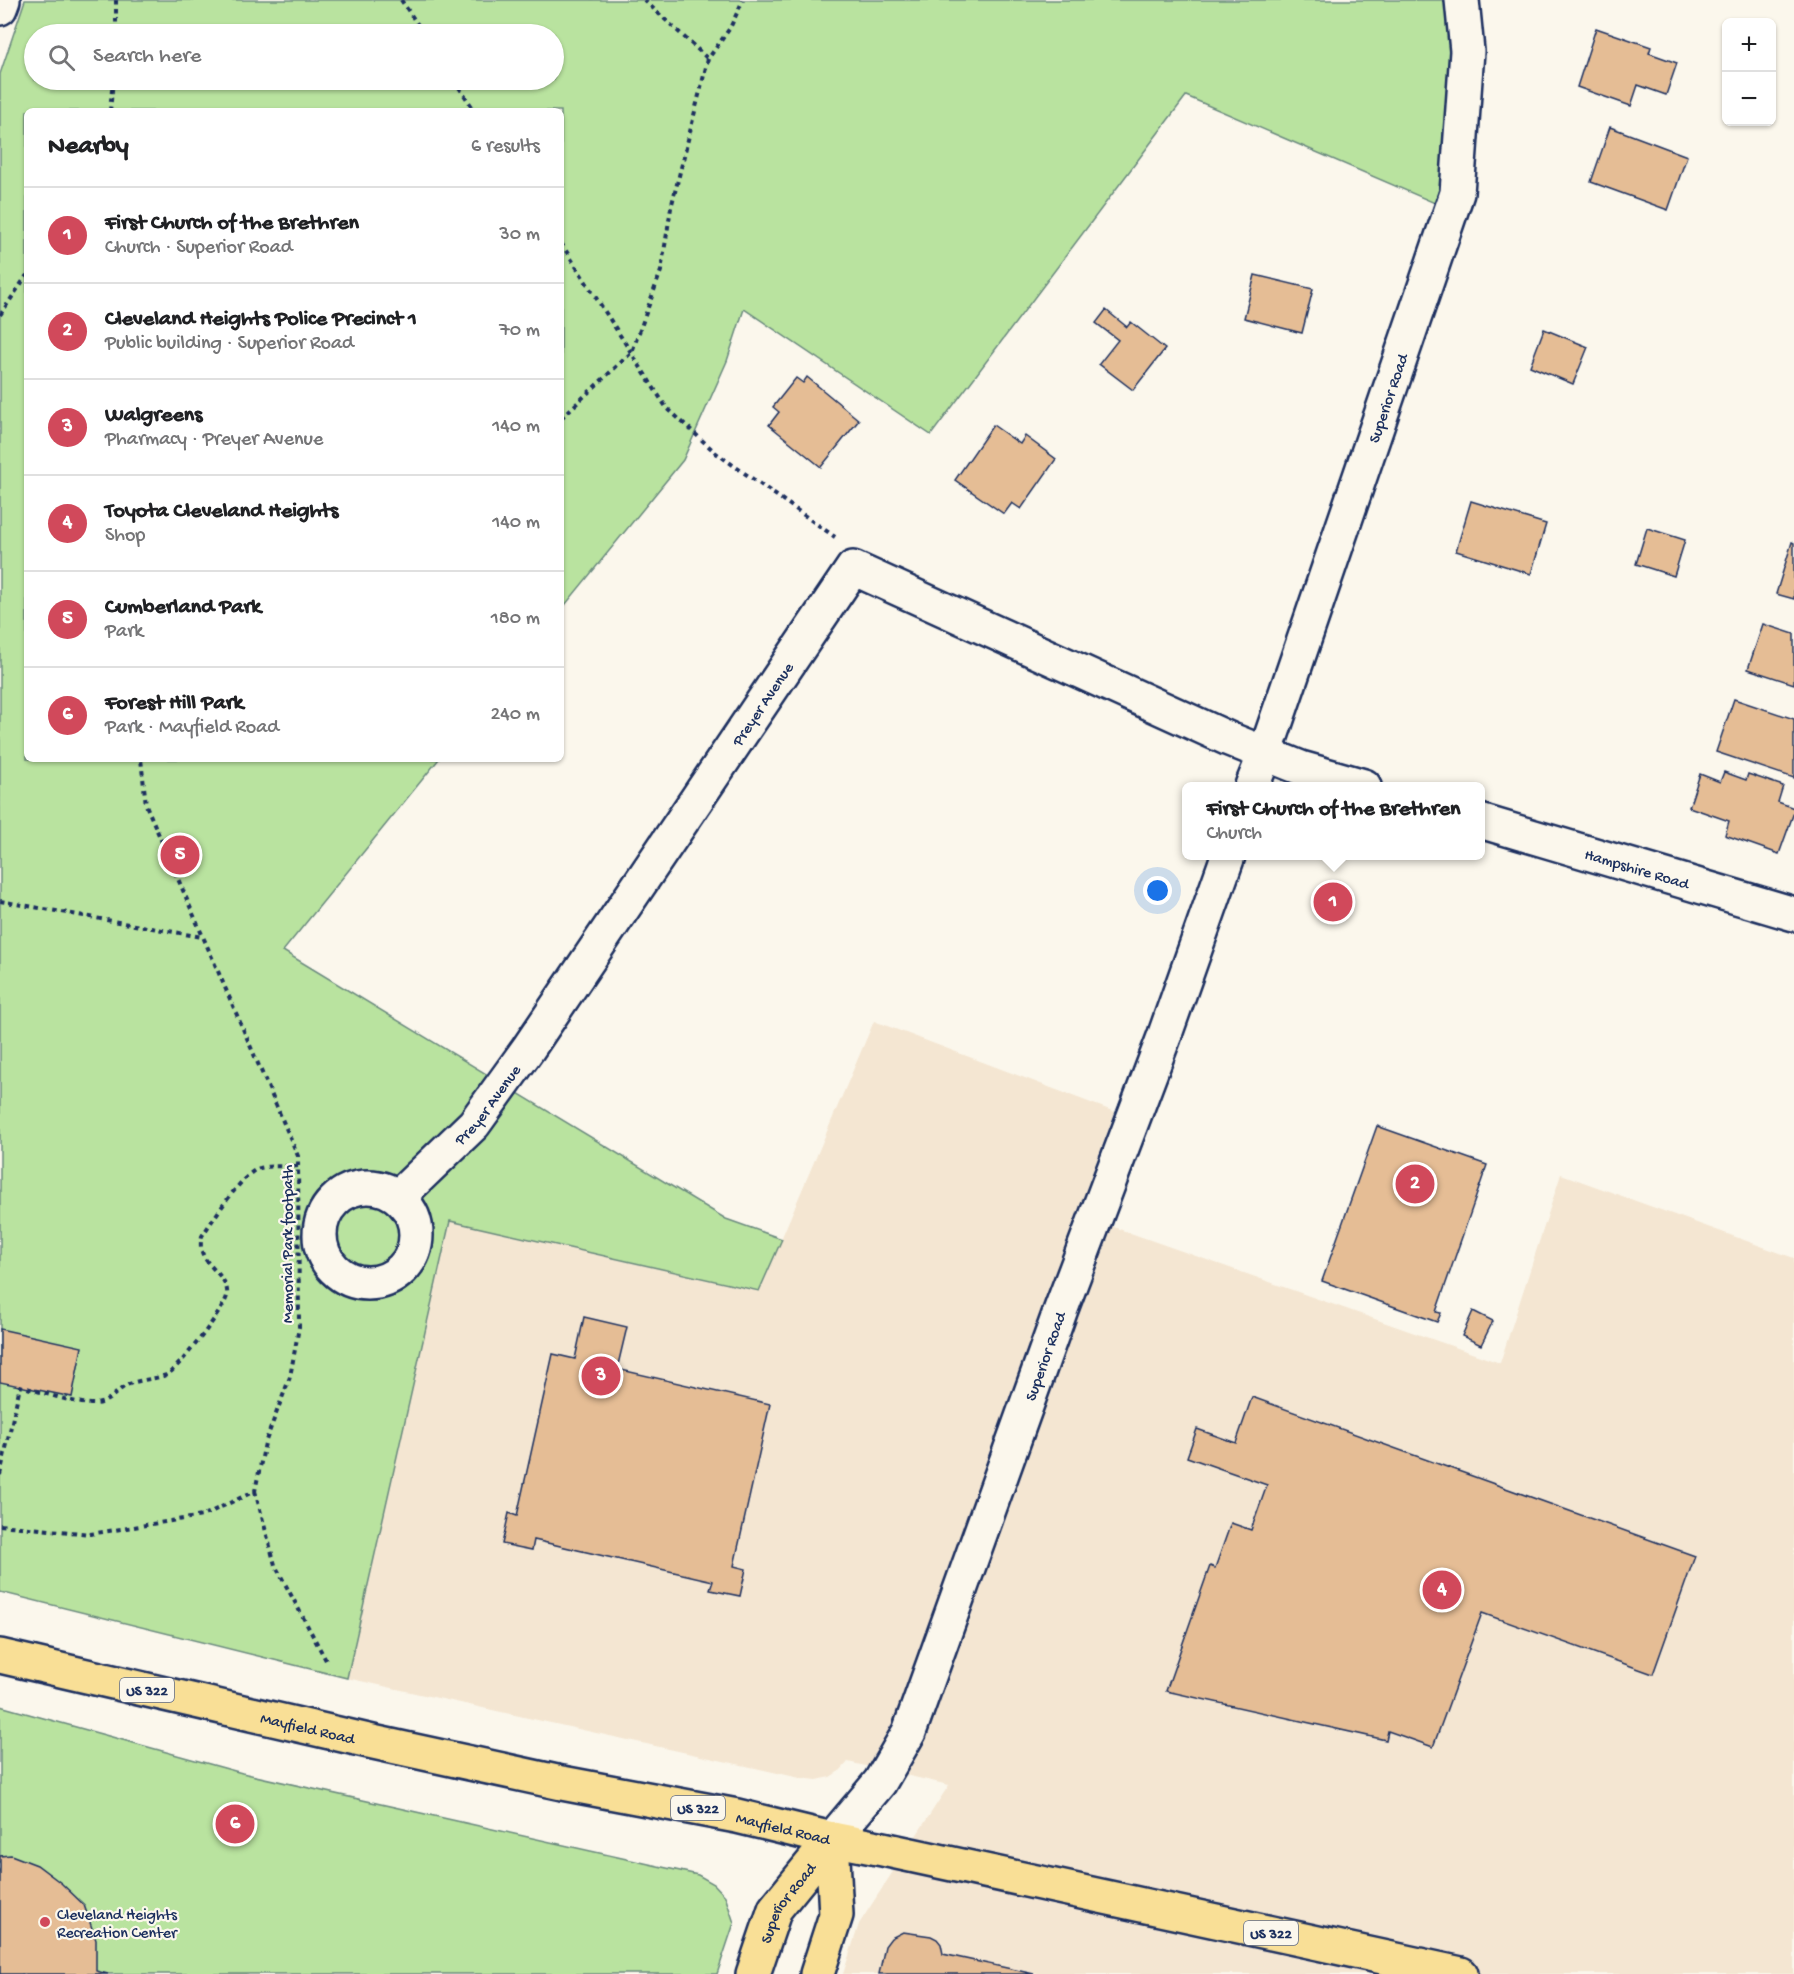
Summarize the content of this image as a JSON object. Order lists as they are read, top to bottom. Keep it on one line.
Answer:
{"streets":{"main road":["Superior Road","US 322","Mayfield Road"],"street":["Preyer Avenue","Hampshire Road"],"path":["Memorial Park footpath"]},"crossings":[["Superior Road","Preyer Avenue"],["Superior Road","Mayfield Road"]],"places":["Cleveland Heights Recreation Center"],"page":{"map_buttons":["+","−"],"search":"Search here","heading":["Nearby","6 results"],"list":[{"mark":"1","name":"First Church of the Brethren","note":"Church · Superior Road","value":"30 m"},{"mark":"2","name":"Cleveland Heights Police Precinct 1","note":"Public building · Superior Road","value":"70 m"},{"mark":"3","name":"Walgreens","note":"Pharmacy · Preyer Avenue","value":"140 m"},{"mark":"4","name":"Toyota Cleveland Heights","note":"Shop","value":"140 m"},{"mark":"5","name":"Cumberland Park","note":"Park","value":"180 m"},{"mark":"6","name":"Forest Hill Park","note":"Park · Mayfield Road","value":"240 m"}],"popup":["First Church of the Brethren","Church"],"pins":["5","1","2","3","4","6"]}}
